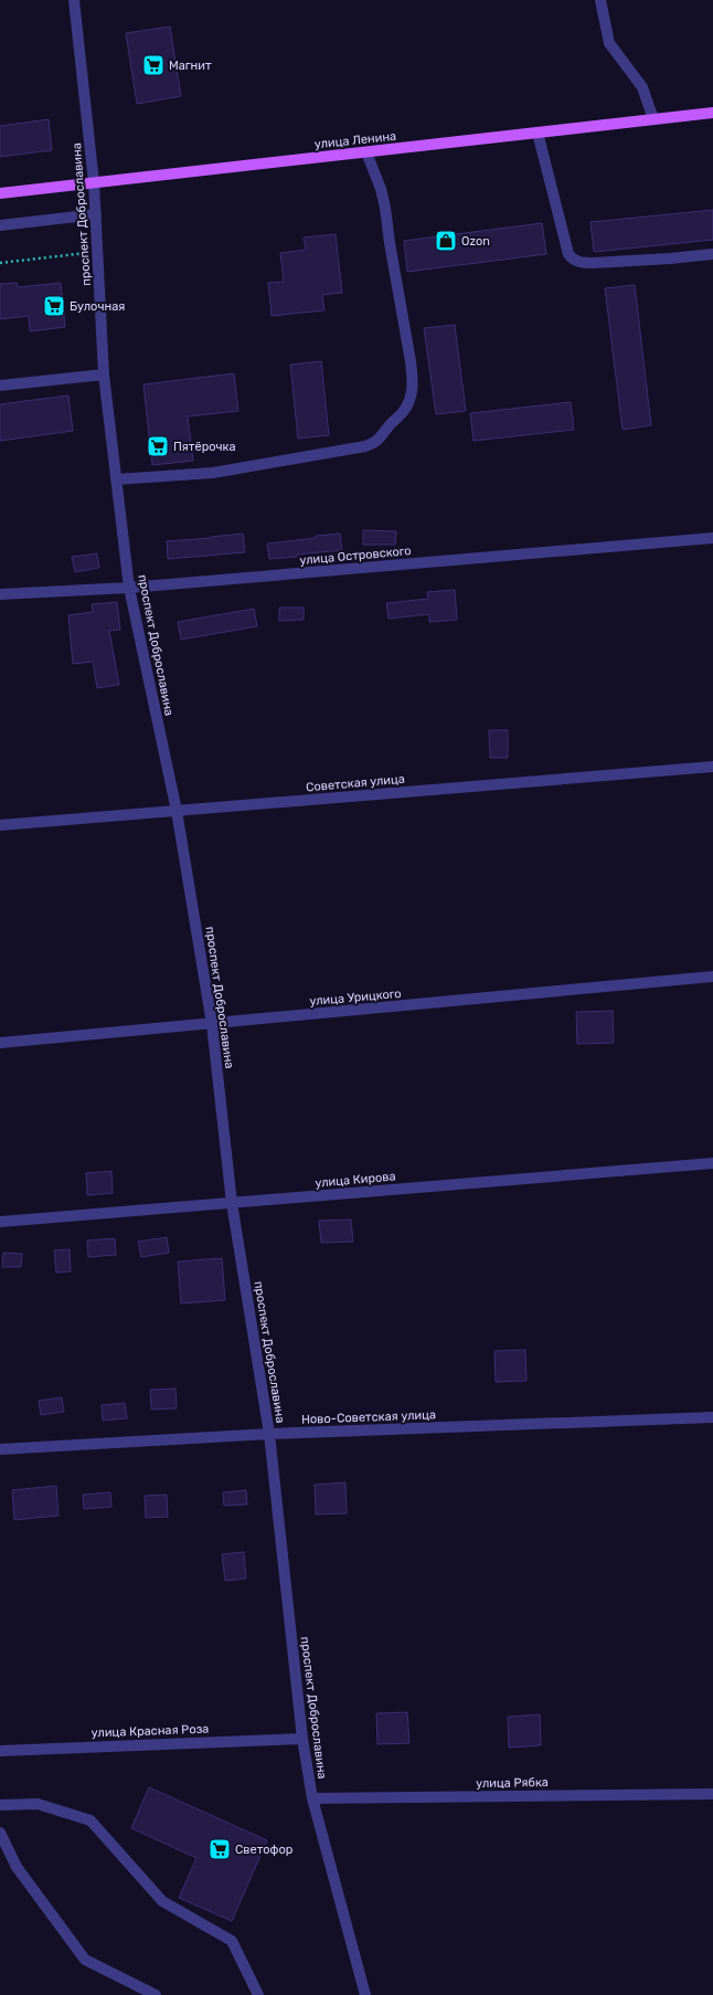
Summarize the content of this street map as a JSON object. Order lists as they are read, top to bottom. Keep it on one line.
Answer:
{"streets":{"main road":["улица Ленина"],"street":["проспект Доброславина","улица Островского","Советская улица","улица Урицкого","улица Кирова","Ново-Советская улица","улица Красная Роза","улица Рябка"]},"crossings":[["улица Ленина","проспект Доброславина"],["проспект Доброславина","улица Островского"],["проспект Доброславина","Советская улица"],["проспект Доброславина","улица Урицкого"],["проспект Доброславина","улица Кирова"],["проспект Доброславина","Ново-Советская улица"],["проспект Доброславина","улица Красная Роза"],["проспект Доброславина","улица Рябка"]],"places":{"supermarket":["Магнит","Булочная","Пятёрочка","Светофор"],"shop":["Ozon"]}}
